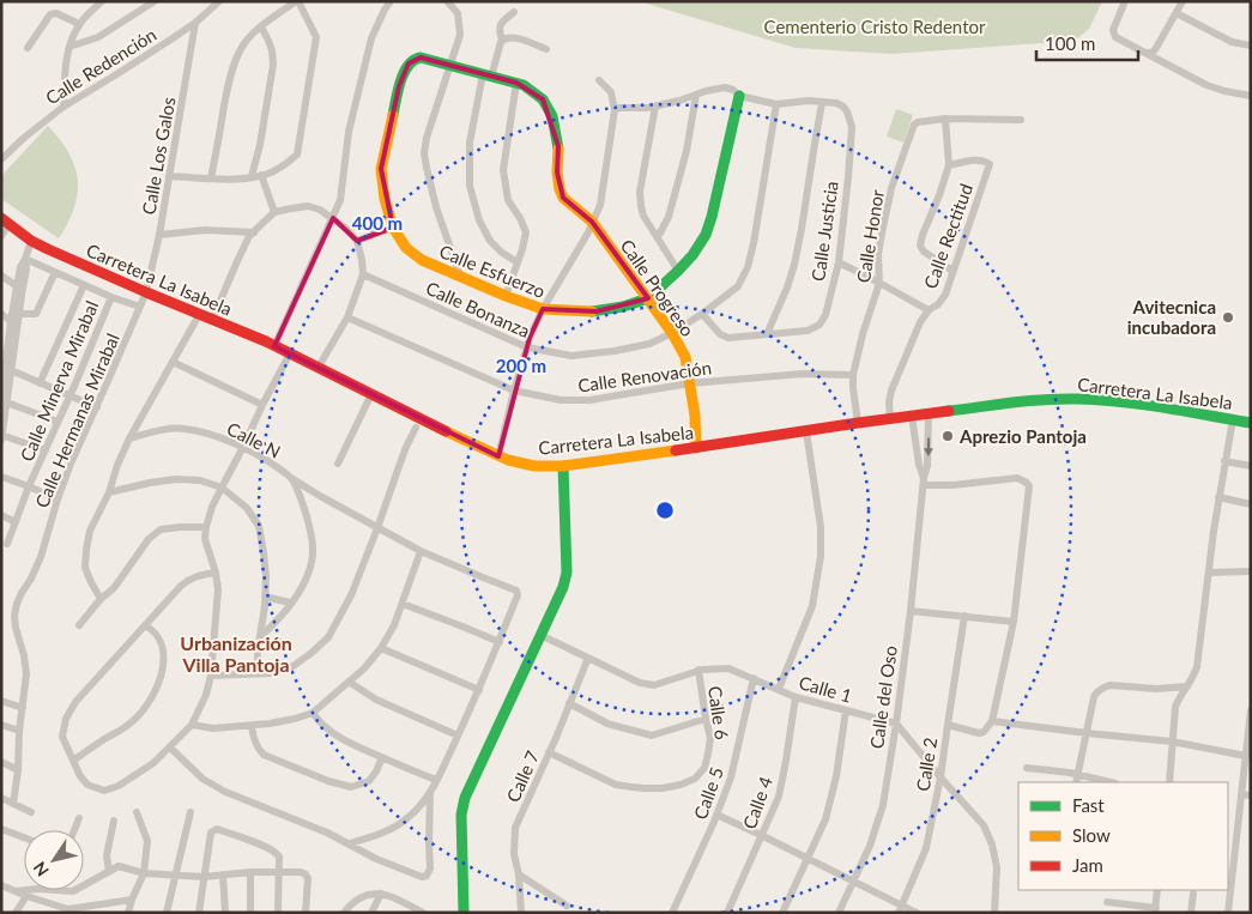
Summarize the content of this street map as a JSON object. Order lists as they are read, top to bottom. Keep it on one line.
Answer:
{"streets":{"street":["Calle Redención","Calle Los Galos","Calle Justicia","Calle Honor","Calle Rectitud","Calle Esfuerzo","Carretera La Isabela","Calle Progreso","Calle Bonanza","Calle Renovación","Calle Minerva Mirabal","Calle Hermanas Mirabal","Calle N","Calle 1","Calle del Oso","Calle 6","Calle 2","Calle 7","Calle 5","Calle 4"]},"crossings":[["Calle Redención","Calle Los Galos"],["Calle Los Galos","Carretera La Isabela"],["Calle Los Galos","Calle Hermanas Mirabal"],["Calle Justicia","Calle Bonanza"],["Calle Honor","Carretera La Isabela"],["Calle Honor","Calle Renovación"],["Calle Rectitud","Carretera La Isabela"],["Calle Esfuerzo","Calle Progreso"],["Carretera La Isabela","Calle Progreso"],["Carretera La Isabela","Calle Hermanas Mirabal"],["Carretera La Isabela","Calle del Oso"],["Calle Progreso","Calle Bonanza"],["Calle Progreso","Calle Renovación"],["Calle 1","Calle del Oso"],["Calle 1","Calle 6"],["Calle 1","Calle 7"],["Calle 1","Calle 5"],["Calle 1","Calle 4"],["Calle 6","Calle 7"]],"districts":["Urbanización Villa Pantoja"],"parks":["Cementerio Cristo Redentor"],"places":["Avitecnica incubadora","Aprezio Pantoja"],"legend":["Fast","Slow","Jam"],"scale_bar":"100 m","north":"bottom left","rings":["400 m","200 m"]}
